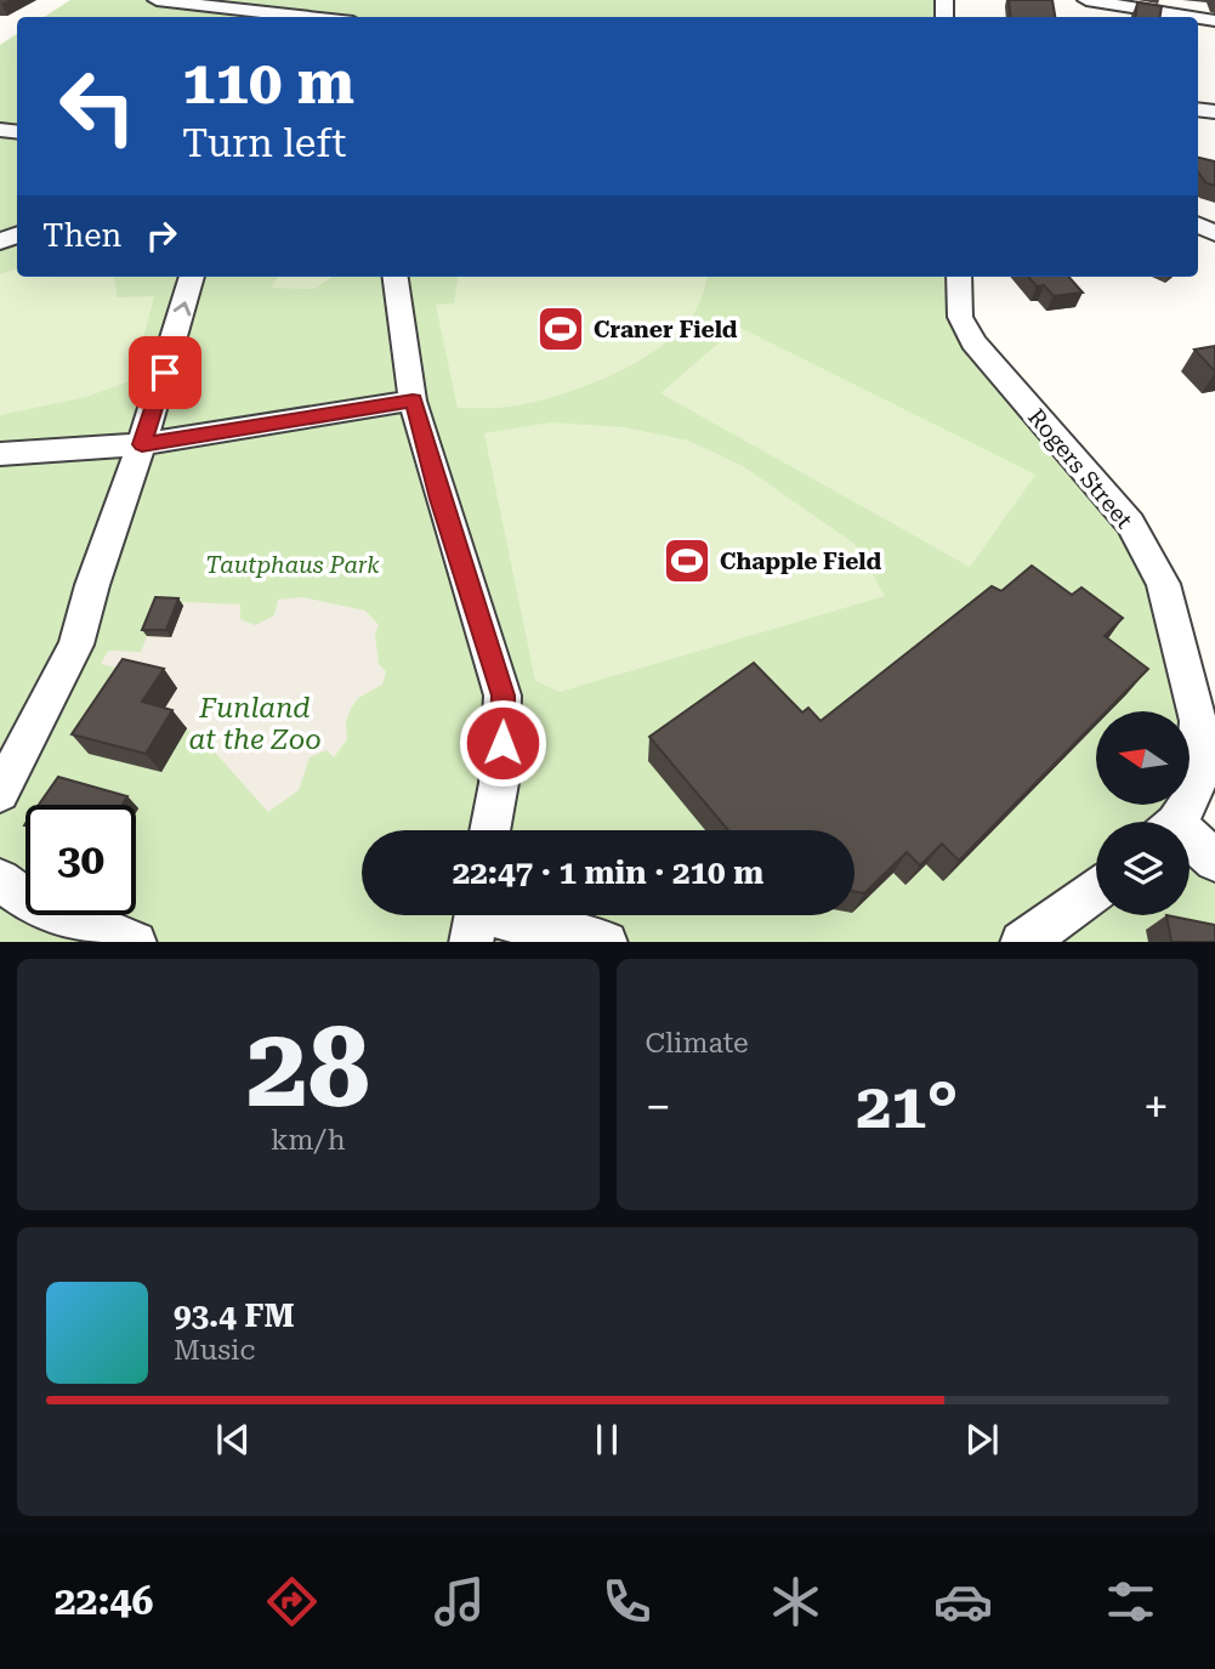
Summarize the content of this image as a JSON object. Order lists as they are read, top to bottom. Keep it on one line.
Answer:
{"streets":{"street":["Rogers Street"]},"parks":["Tautphaus Park","Funland at the Zoo"],"places":{"sports":["Craner Field","Chapple Field"]},"north":"left","page":{"turn":["110 m","Turn left"],"then":"Then","limit":"30","trip":"22:47 · 1 min · 210 m","tile":[["28","km/h"],"Climate"],"heat":["−","21°","+"],"song":["93.4 FM","Music"],"tabs":"22:46"}}
